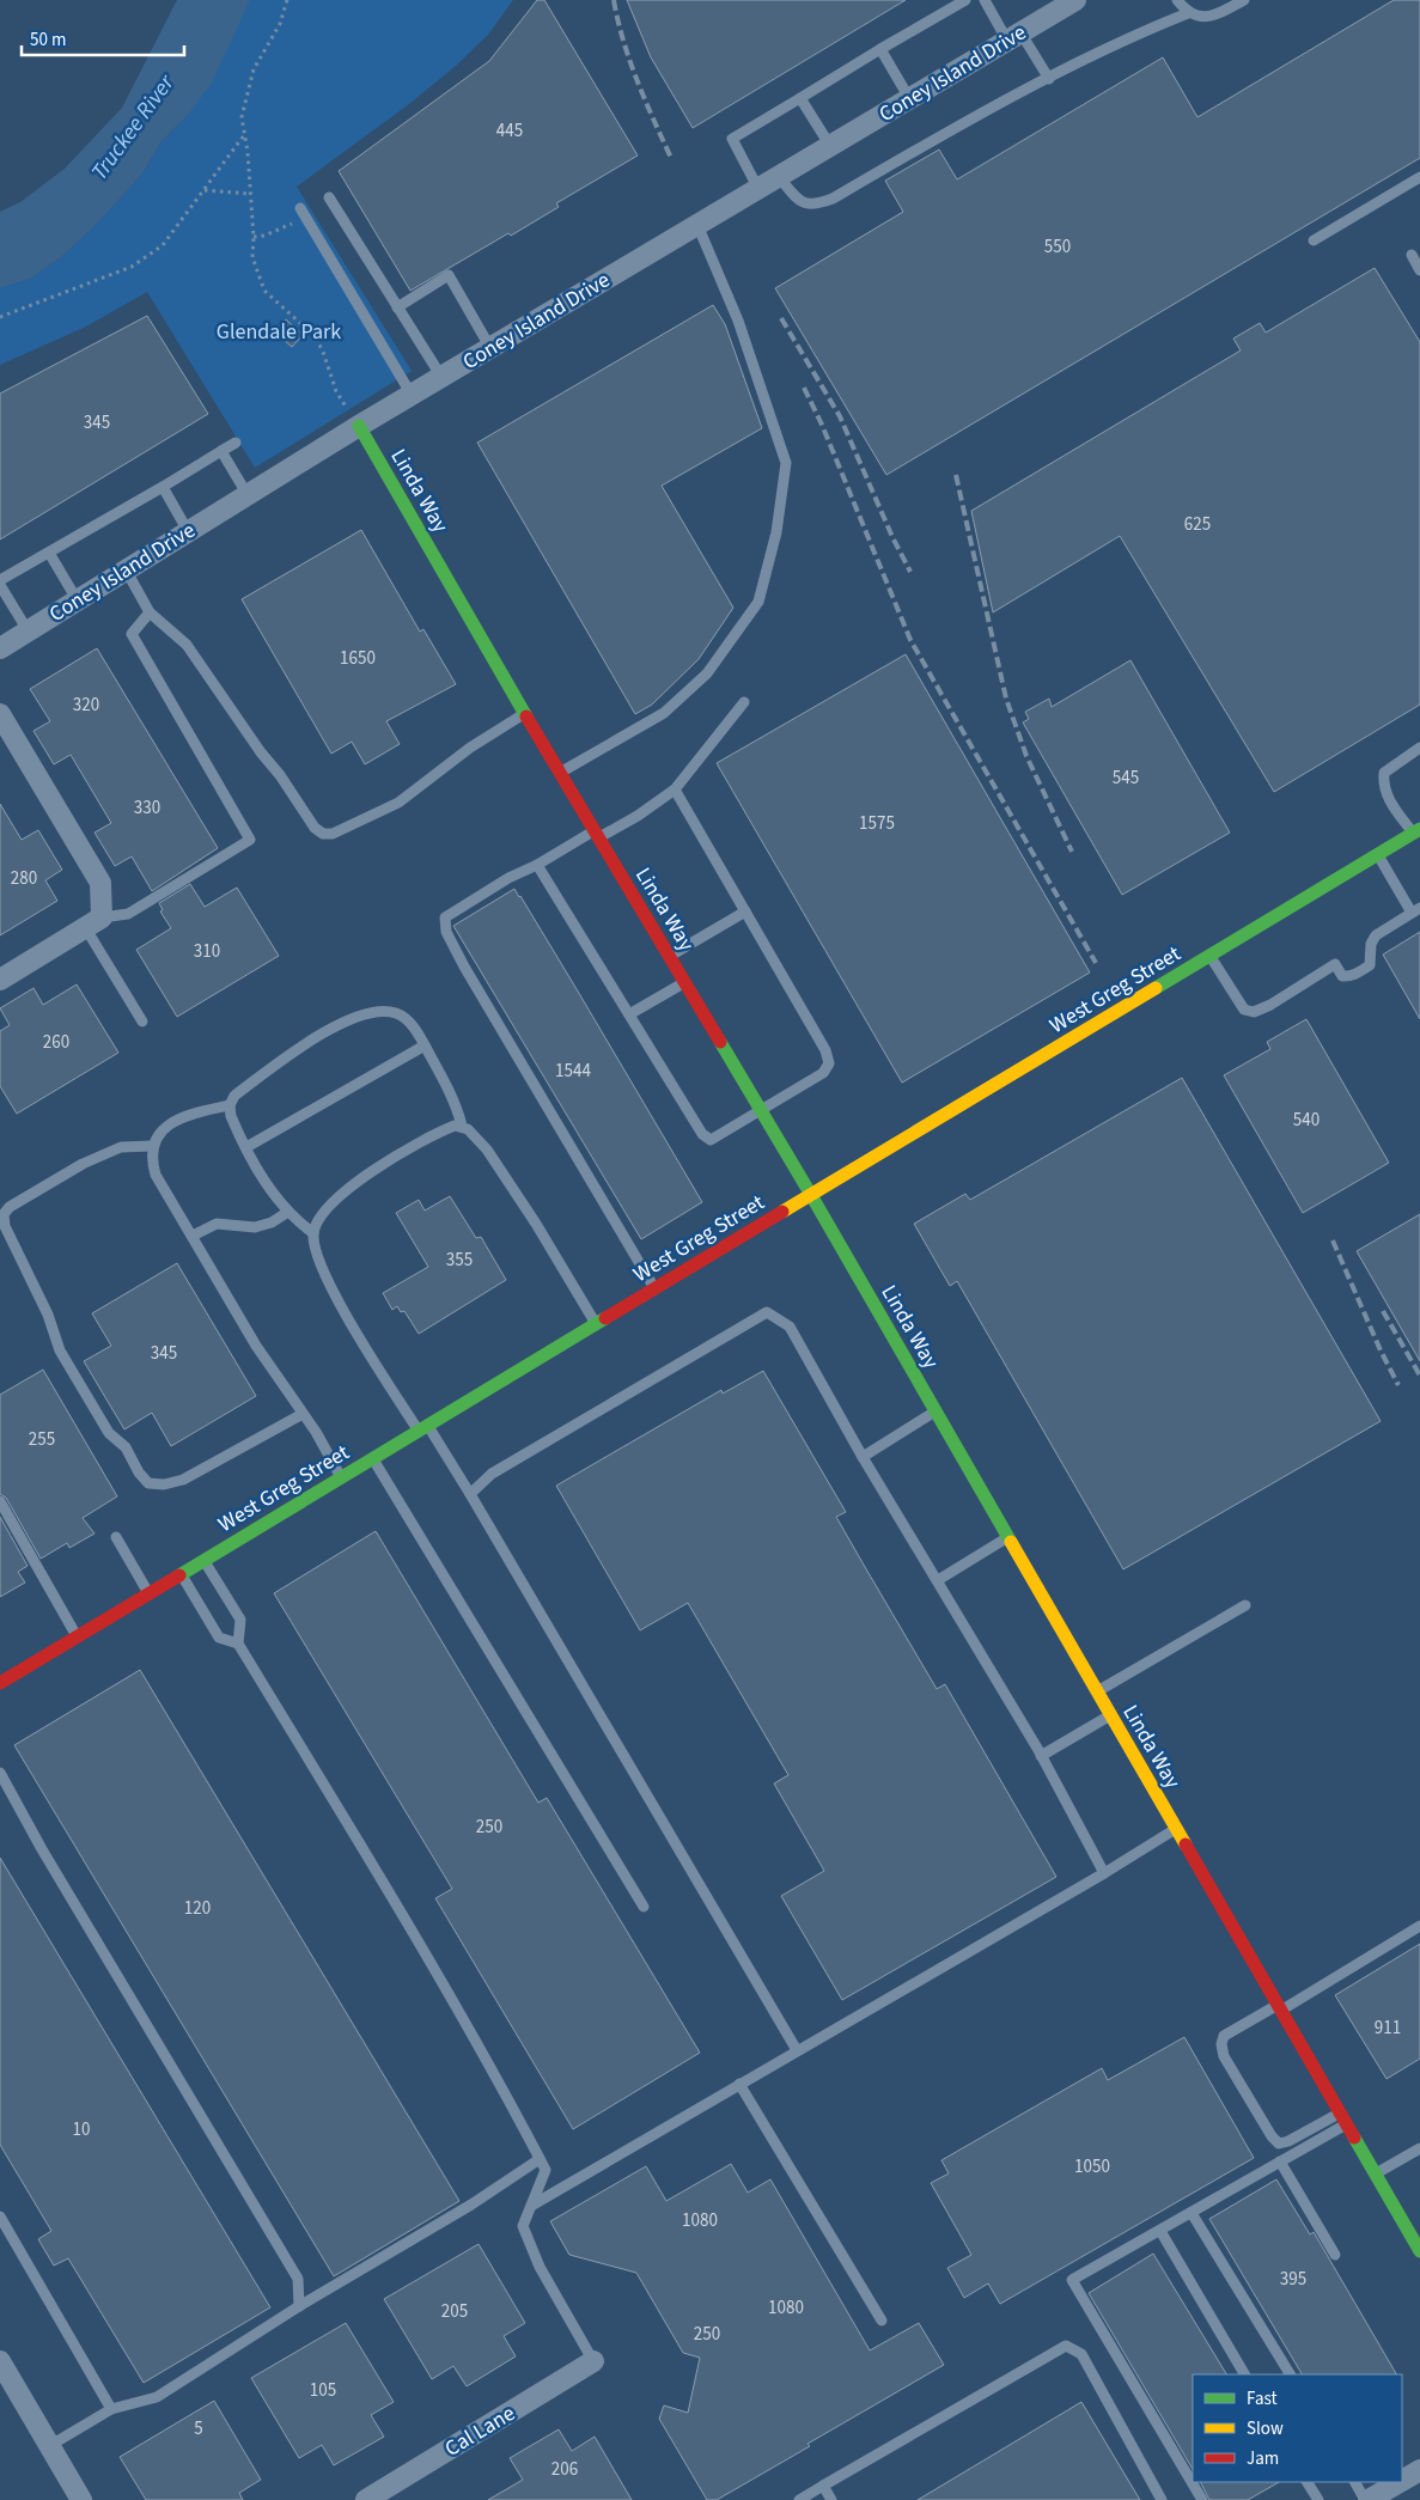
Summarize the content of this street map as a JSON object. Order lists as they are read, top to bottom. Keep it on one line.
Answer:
{"streets":{"street":["Coney Island Drive","Linda Way","West Greg Street","Cal Lane"]},"crossings":[["Coney Island Drive","Linda Way"],["Linda Way","West Greg Street"]],"water":["Truckee River"],"parks":["Glendale Park"],"house_numbers":["445","550","345","625","1650","320","545","330","1575","280","310","260","1544","540","355","345","255","250","120","911","10","1050","1080","395","1080","205","250","105","5","206"],"legend":["Fast","Slow","Jam"],"scale_bar":"50 m"}
